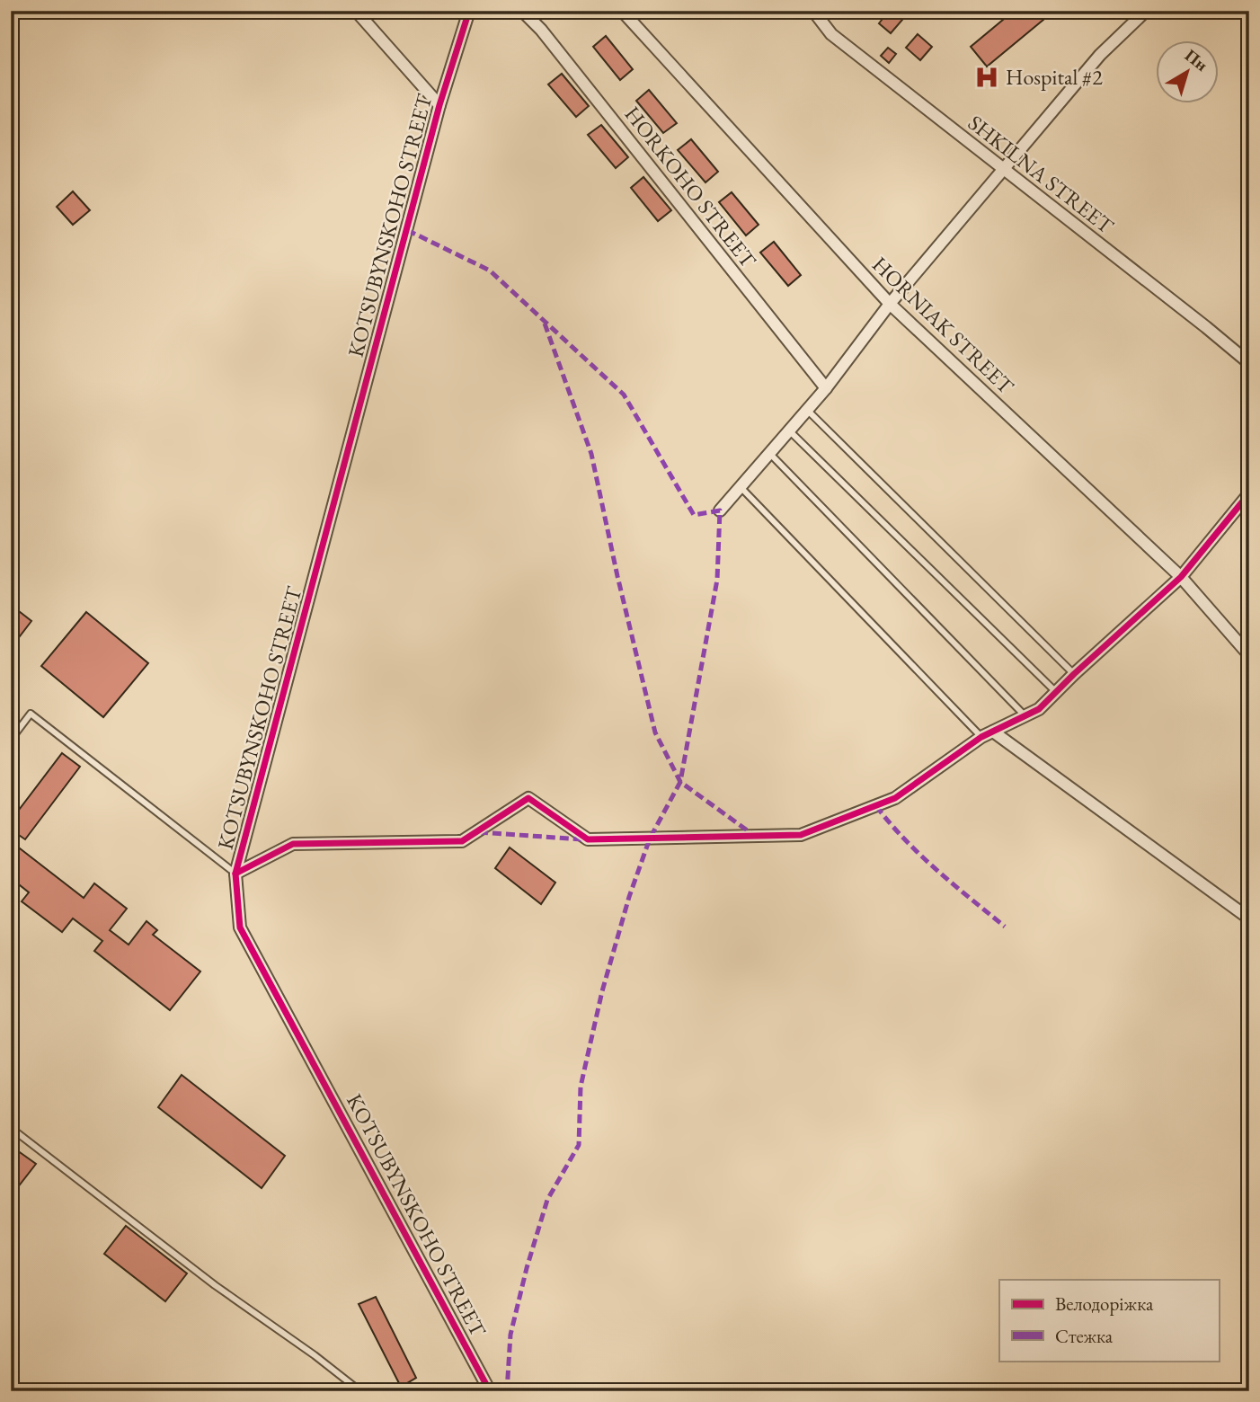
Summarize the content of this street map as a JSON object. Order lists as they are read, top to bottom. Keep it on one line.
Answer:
{"streets":{"street":["SHKILNA STREET","HORKOHO STREET","KOTSUBYNSKOHO STREET","HORNIAK STREET"]},"places":{"hospital":["Hospital #2"]},"legend":["Велодоріжка","Стежка"],"north":"top right"}
